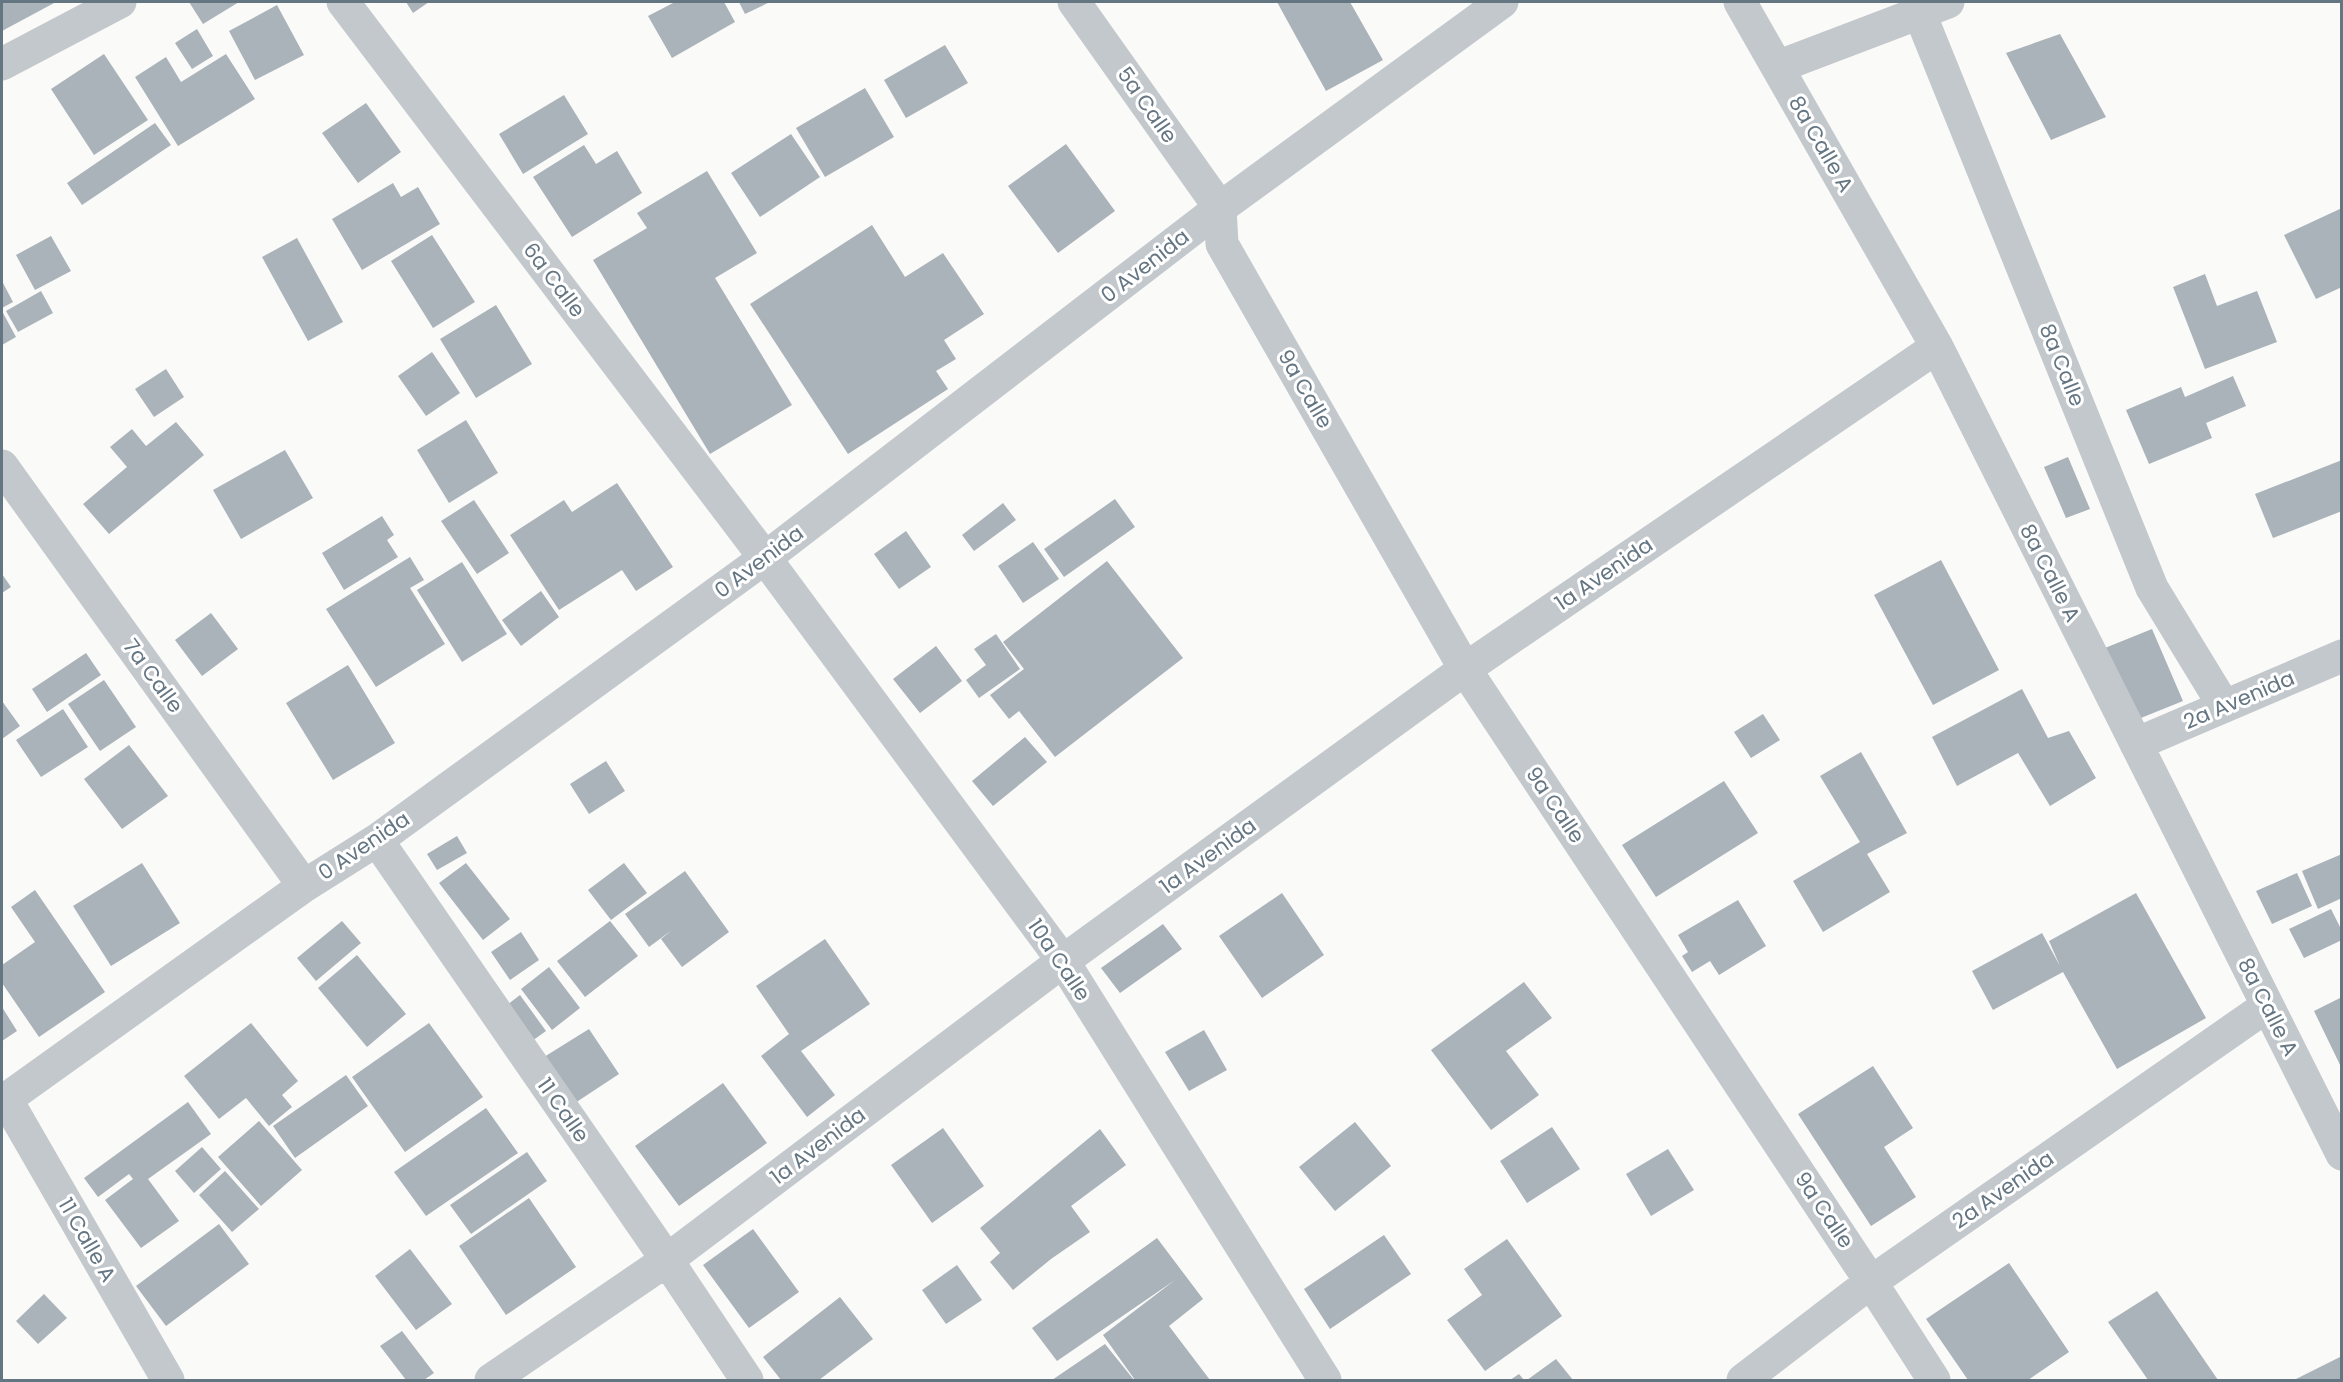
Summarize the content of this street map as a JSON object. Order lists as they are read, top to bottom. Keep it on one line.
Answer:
{"streets":{"street":["5a Calle","8a Calle A","0 Avenida","6a Calle","8a Calle","9a Calle","1a Avenida","7a Calle","2a Avenida","10a Calle","11 Calle","11 Calle A"]},"crossings":[["5a Calle","0 Avenida"],["5a Calle","9a Calle"],["8a Calle A","1a Avenida"],["8a Calle A","2a Avenida"],["0 Avenida","6a Calle"],["0 Avenida","9a Calle"],["0 Avenida","7a Calle"],["0 Avenida","10a Calle"],["0 Avenida","11 Calle"],["0 Avenida","11 Calle A"],["6a Calle","10a Calle"],["8a Calle","2a Avenida"],["9a Calle","1a Avenida"],["9a Calle","2a Avenida"],["1a Avenida","10a Calle"],["1a Avenida","11 Calle"]]}
